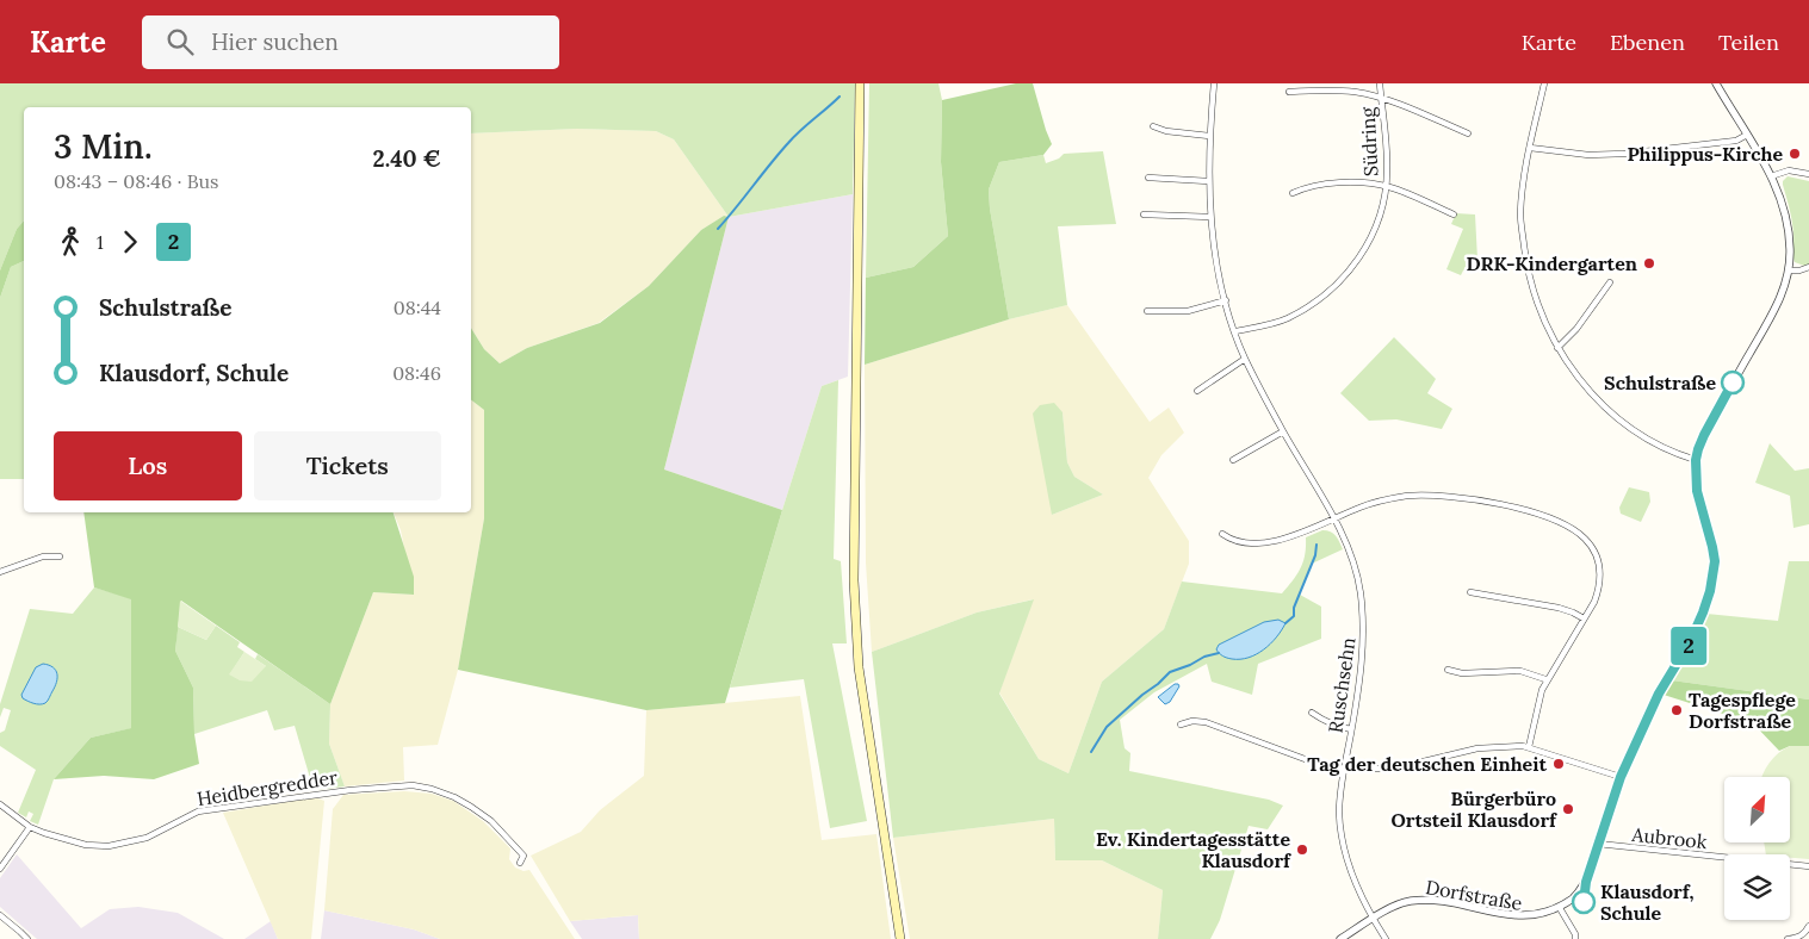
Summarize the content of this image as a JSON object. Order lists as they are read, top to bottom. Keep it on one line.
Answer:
{"streets":{"street":["Südring","Ruschsehn","Heidbergredder","Aubrook","Dorfstraße"]},"crossings":[["Ruschsehn","Dorfstraße"],["Aubrook","Dorfstraße"]],"places":["Philippus-Kirche","DRK-Kindergarten","Schulstraße","Tagespflege Dorfstraße","Tag der deutschen Einheit","Bürgerbüro Ortsteil Klausdorf","Ev. Kindertagesstätte Klausdorf","Klausdorf, Schule"],"lines":["bus line 2"],"north":"top right","page":{"header":"Karte","search":"Hier suchen","nav":["Karte","Ebenen","Teilen"],"on_map":"2","heading":["3 Min.","08:43 – 08:46 · Bus","2.40 €"],"legs":["1","2"],"list":[{"name":"Schulstraße","value":"08:44"},{"name":"Klausdorf, Schule","value":"08:46"}],"buttons":["Los","Tickets"]}}
